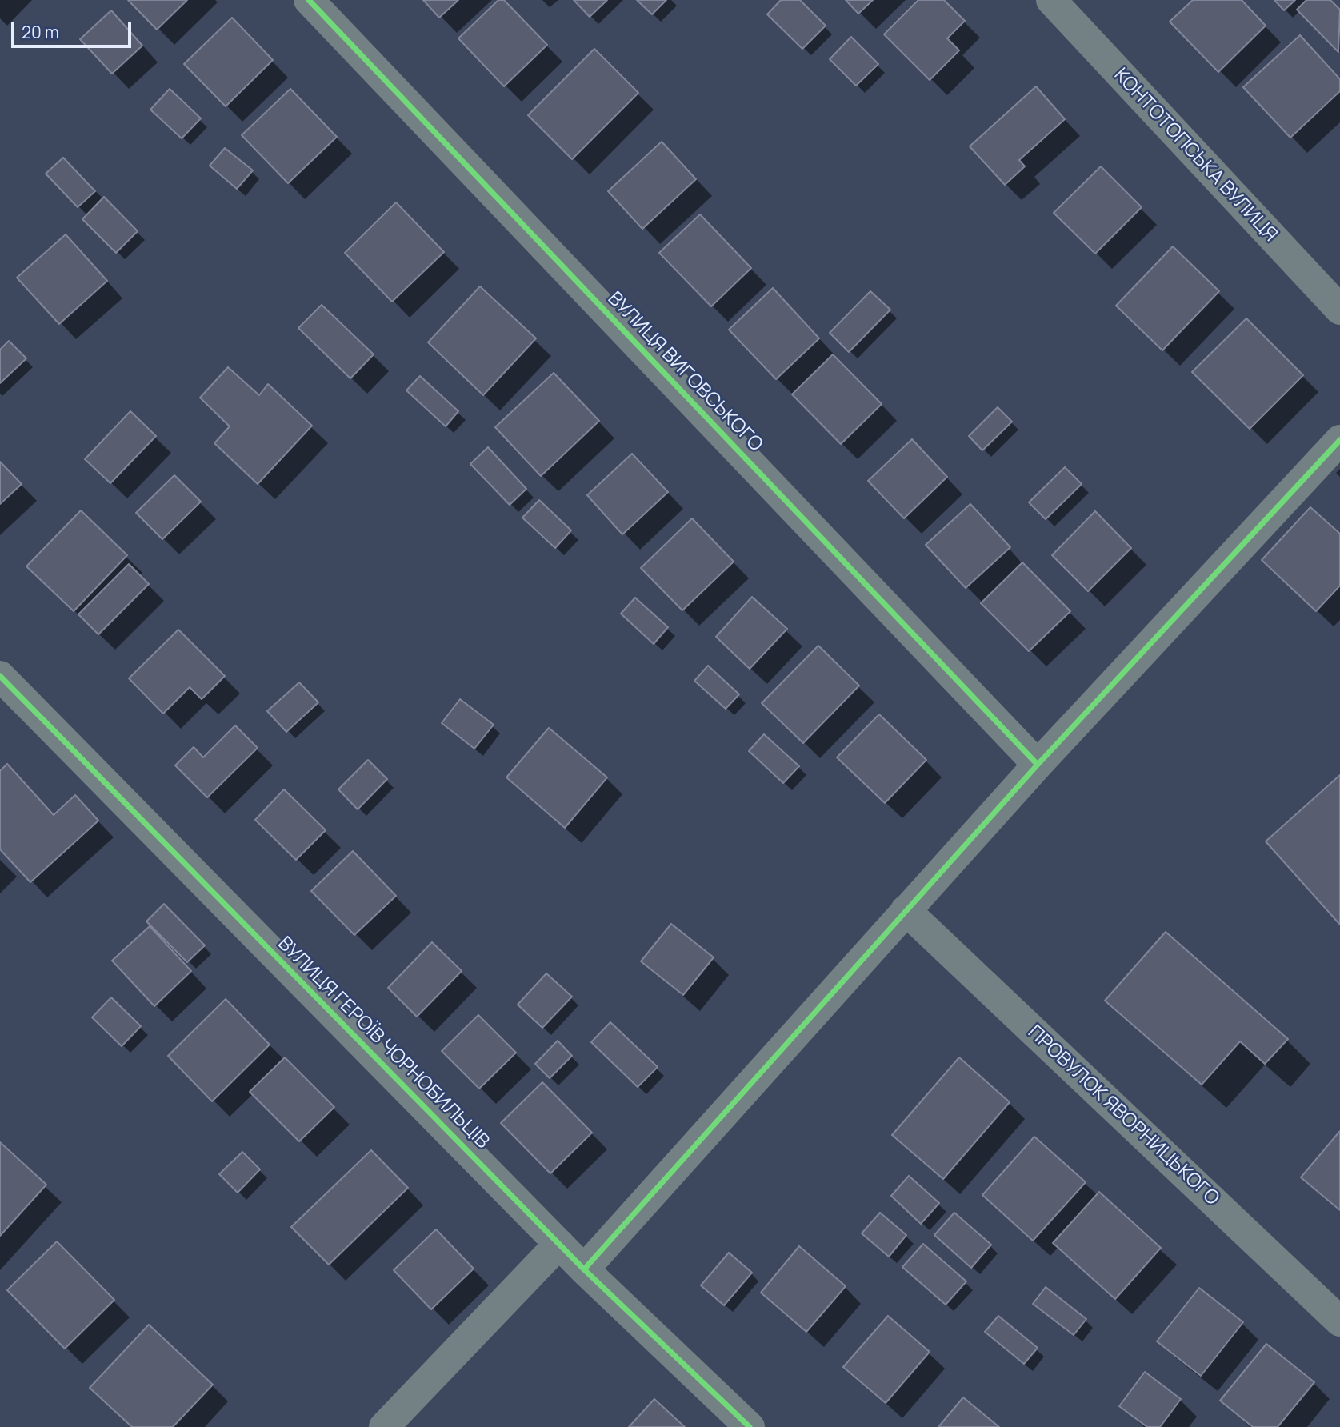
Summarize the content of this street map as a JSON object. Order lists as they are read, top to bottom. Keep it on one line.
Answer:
{"streets":{"street":["КОНТОТОПСЬКА ВУЛИЦЯ","ВУЛИЦЯ ВИГОВСЬКОГО","ВУЛИЦЯ ГЕРОЇВ ЧОРНОБИЛЬЦІВ","ПРОВУЛОК ЯВОРНИЦЬКОГО"]},"scale_bar":"20 m"}
